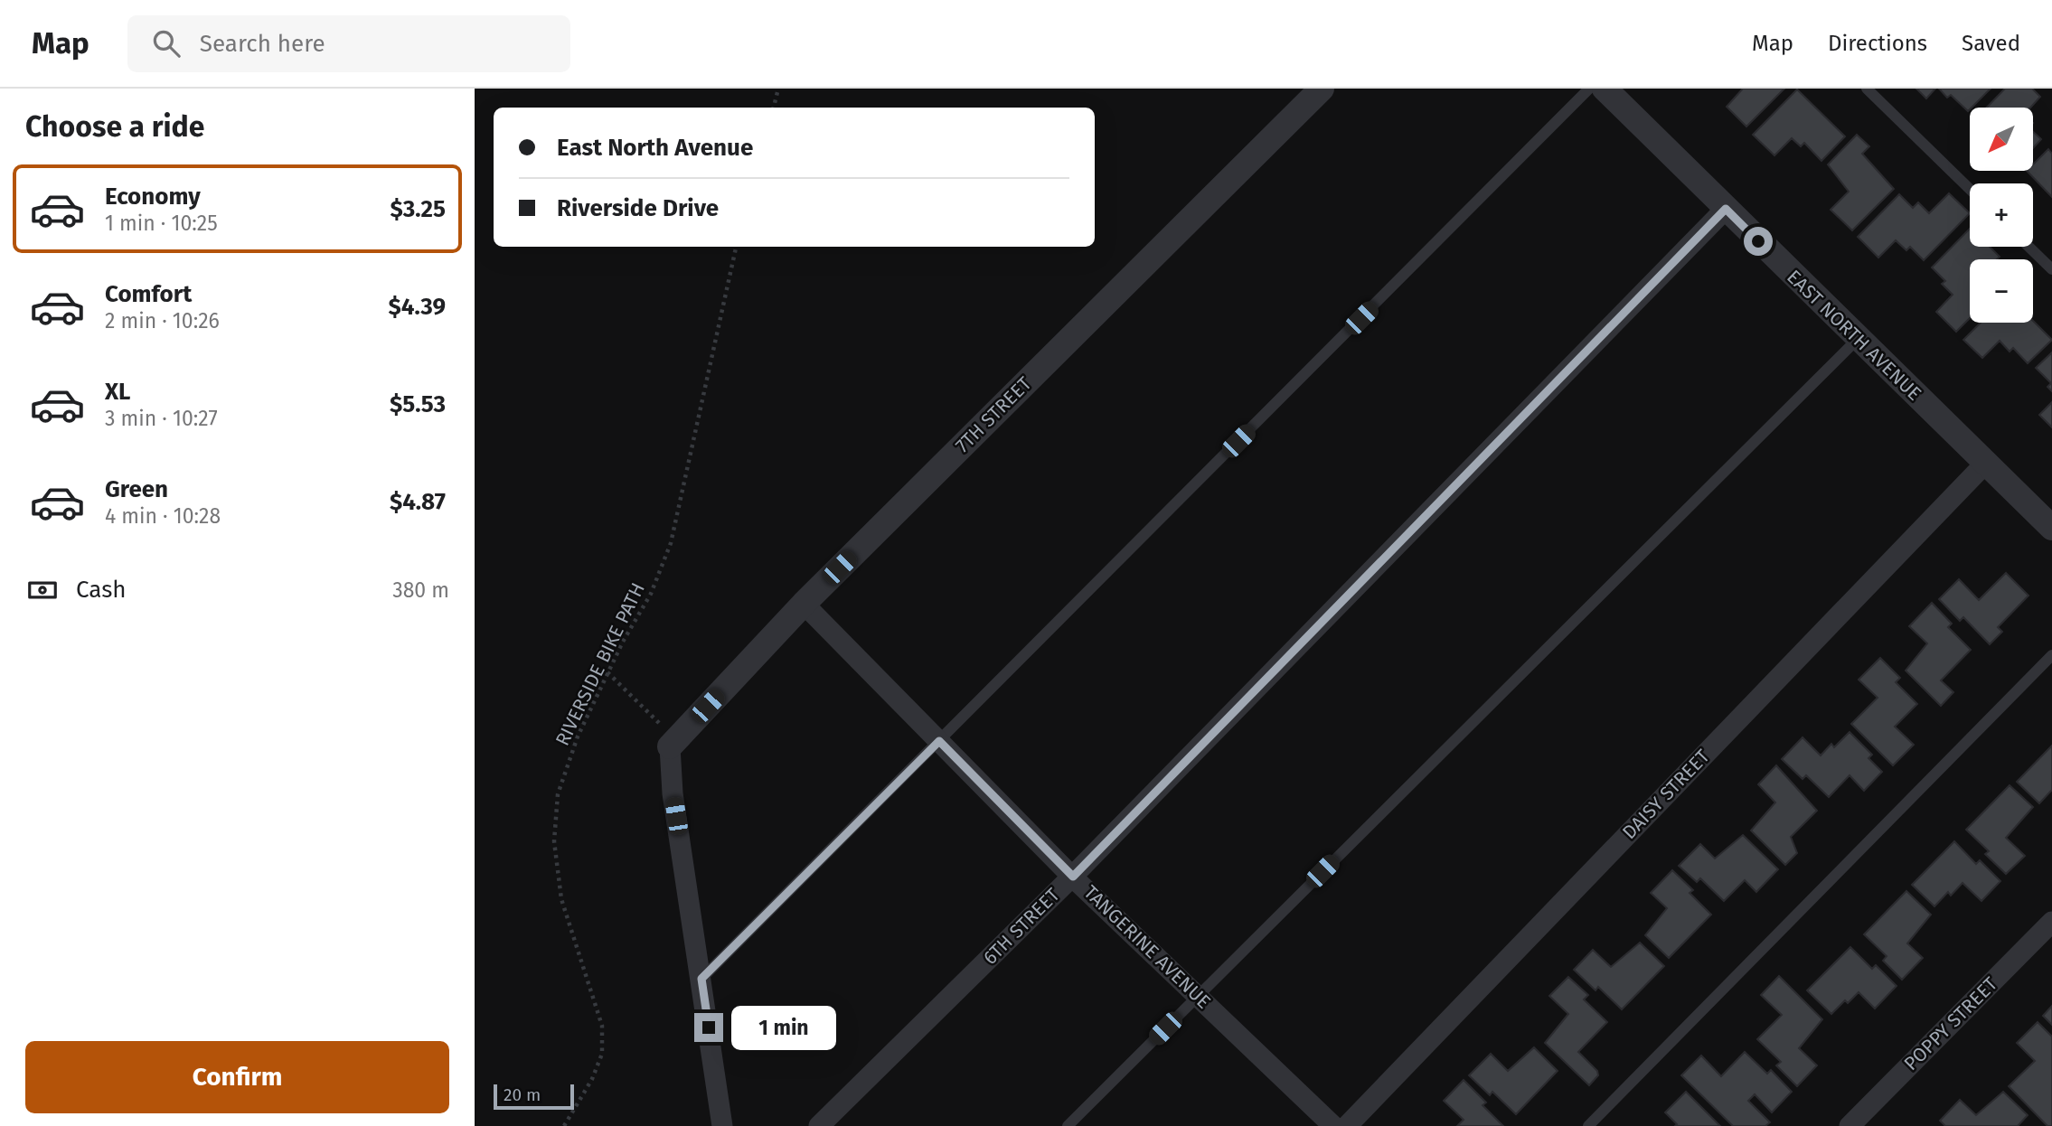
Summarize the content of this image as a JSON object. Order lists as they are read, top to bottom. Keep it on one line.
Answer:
{"streets":{"street":["EAST NORTH AVENUE","7TH STREET","DAISY STREET","6TH STREET","TANGERINE AVENUE","POPPY STREET"],"path":["RIVERSIDE BIKE PATH"]},"crossings":[["EAST NORTH AVENUE","DAISY STREET"],["EAST NORTH AVENUE","6TH STREET"],["7TH STREET","TANGERINE AVENUE"],["6TH STREET","TANGERINE AVENUE"]],"scale_bar":"20 m","north":"bottom left","page":{"header":"Map","search":"Search here","nav":["Map","Directions","Saved"],"heading":"Choose a ride","map_buttons":["+","−"],"banner":["East North Avenue","Riverside Drive"],"list":[{"name":"Economy","note":"1 min · 10:25","value":"$3.25"},{"name":"Comfort","note":"2 min · 10:26","value":"$4.39"},{"name":"XL","note":"3 min · 10:27","value":"$5.53"},{"name":"Green","note":"4 min · 10:28","value":"$4.87"}],"pay":["Cash","380 m"],"bubble":"1 min","buttons":"Confirm","scale":"20 m"}}
